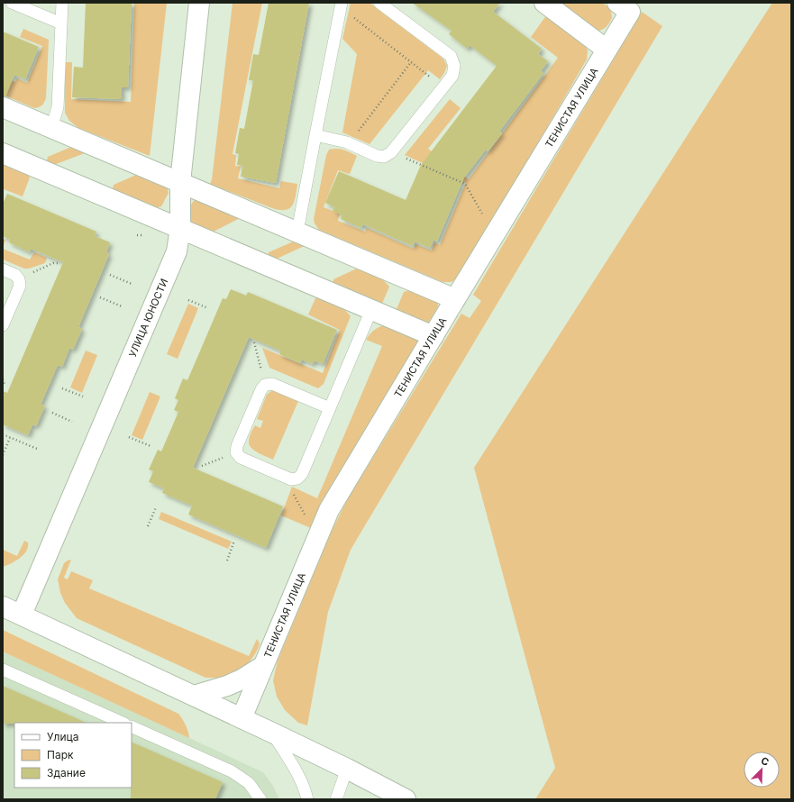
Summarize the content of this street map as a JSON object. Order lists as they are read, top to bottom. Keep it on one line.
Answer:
{"streets":{"street":["ТЕНИСТАЯ УЛИЦА","УЛИЦА ЮНОСТИ"]},"legend":["Улица","Парк","Здание"],"north":"top right"}
